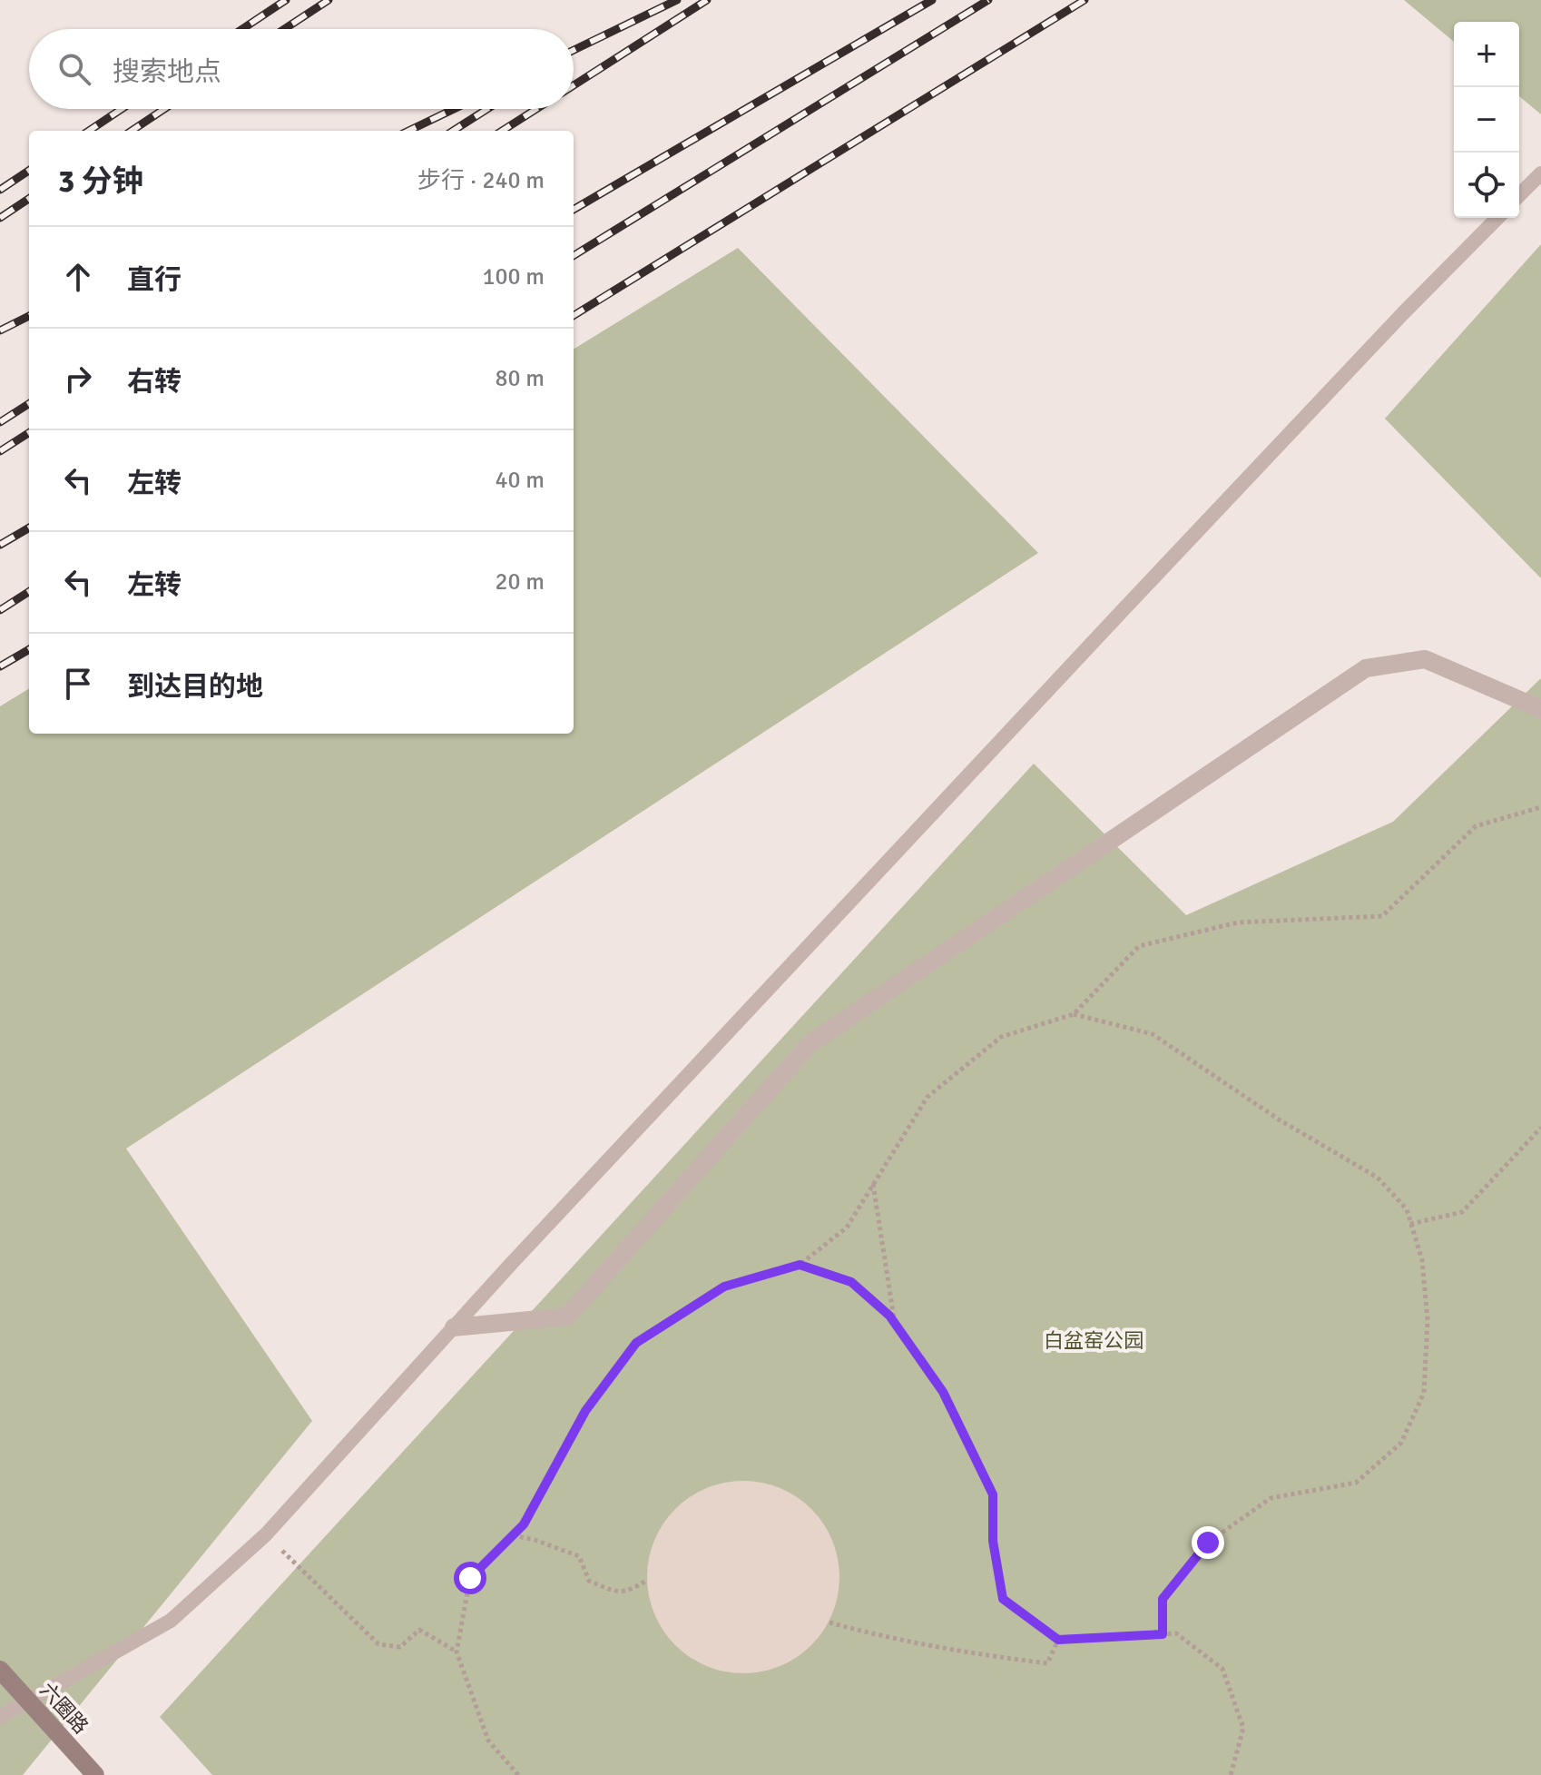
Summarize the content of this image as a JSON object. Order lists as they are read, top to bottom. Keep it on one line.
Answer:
{"streets":{"main road":["六圈路"]},"parks":["白盆窑公园"],"page":{"map_buttons":["+","−"],"search":"搜索地点","heading":["3 分钟","步行 · 240 m"],"list":[["直行","100 m"],["右转","80 m"],["左转","40 m"],["左转","20 m"],"到达目的地"]}}
